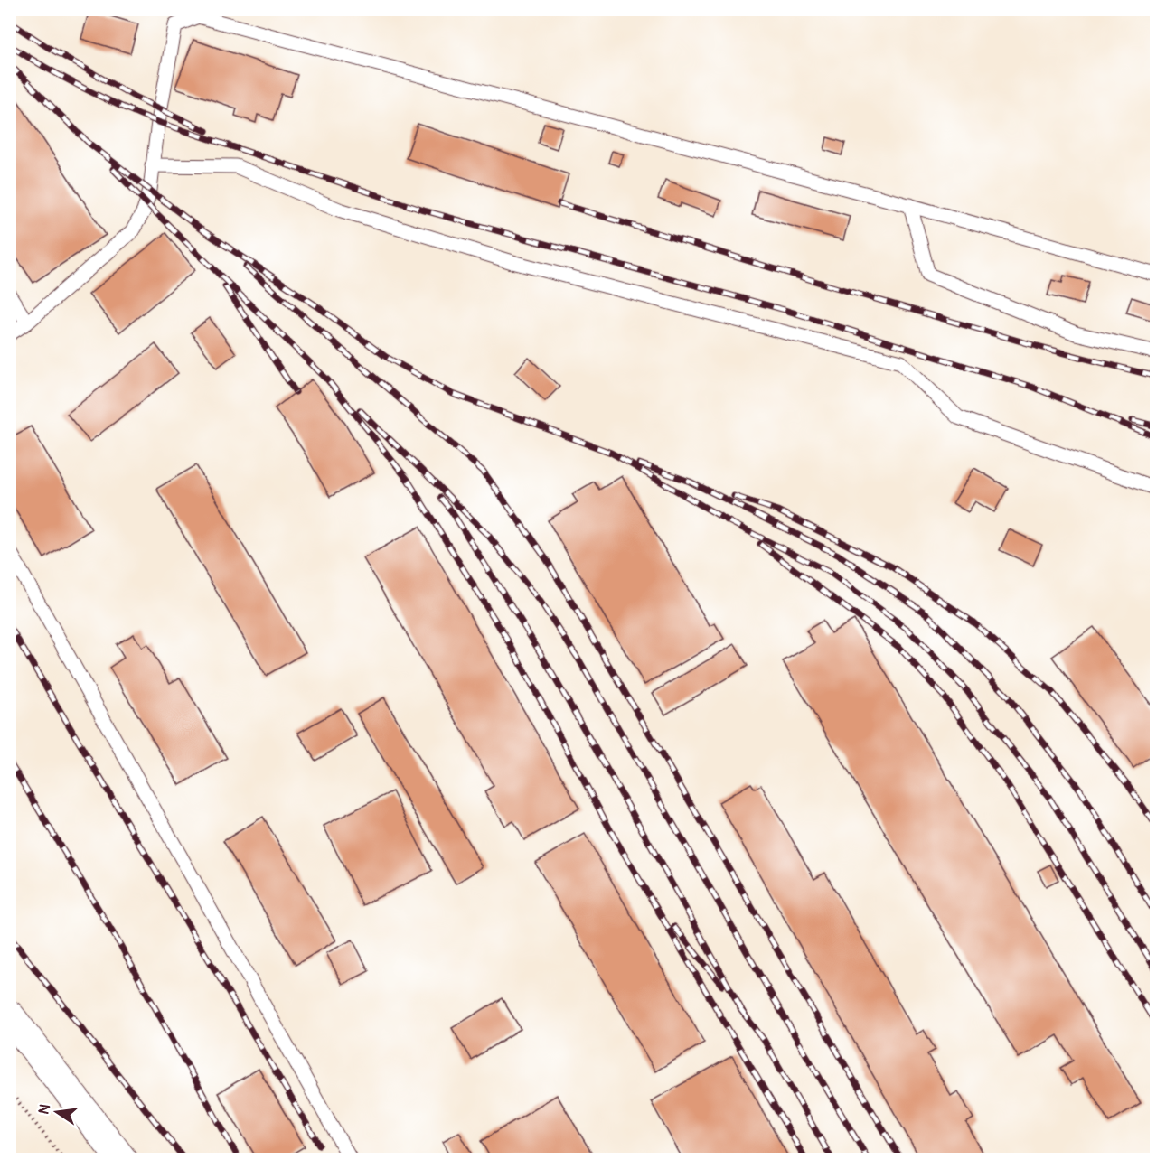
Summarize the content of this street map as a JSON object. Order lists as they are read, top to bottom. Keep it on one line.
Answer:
{"north":"left"}
